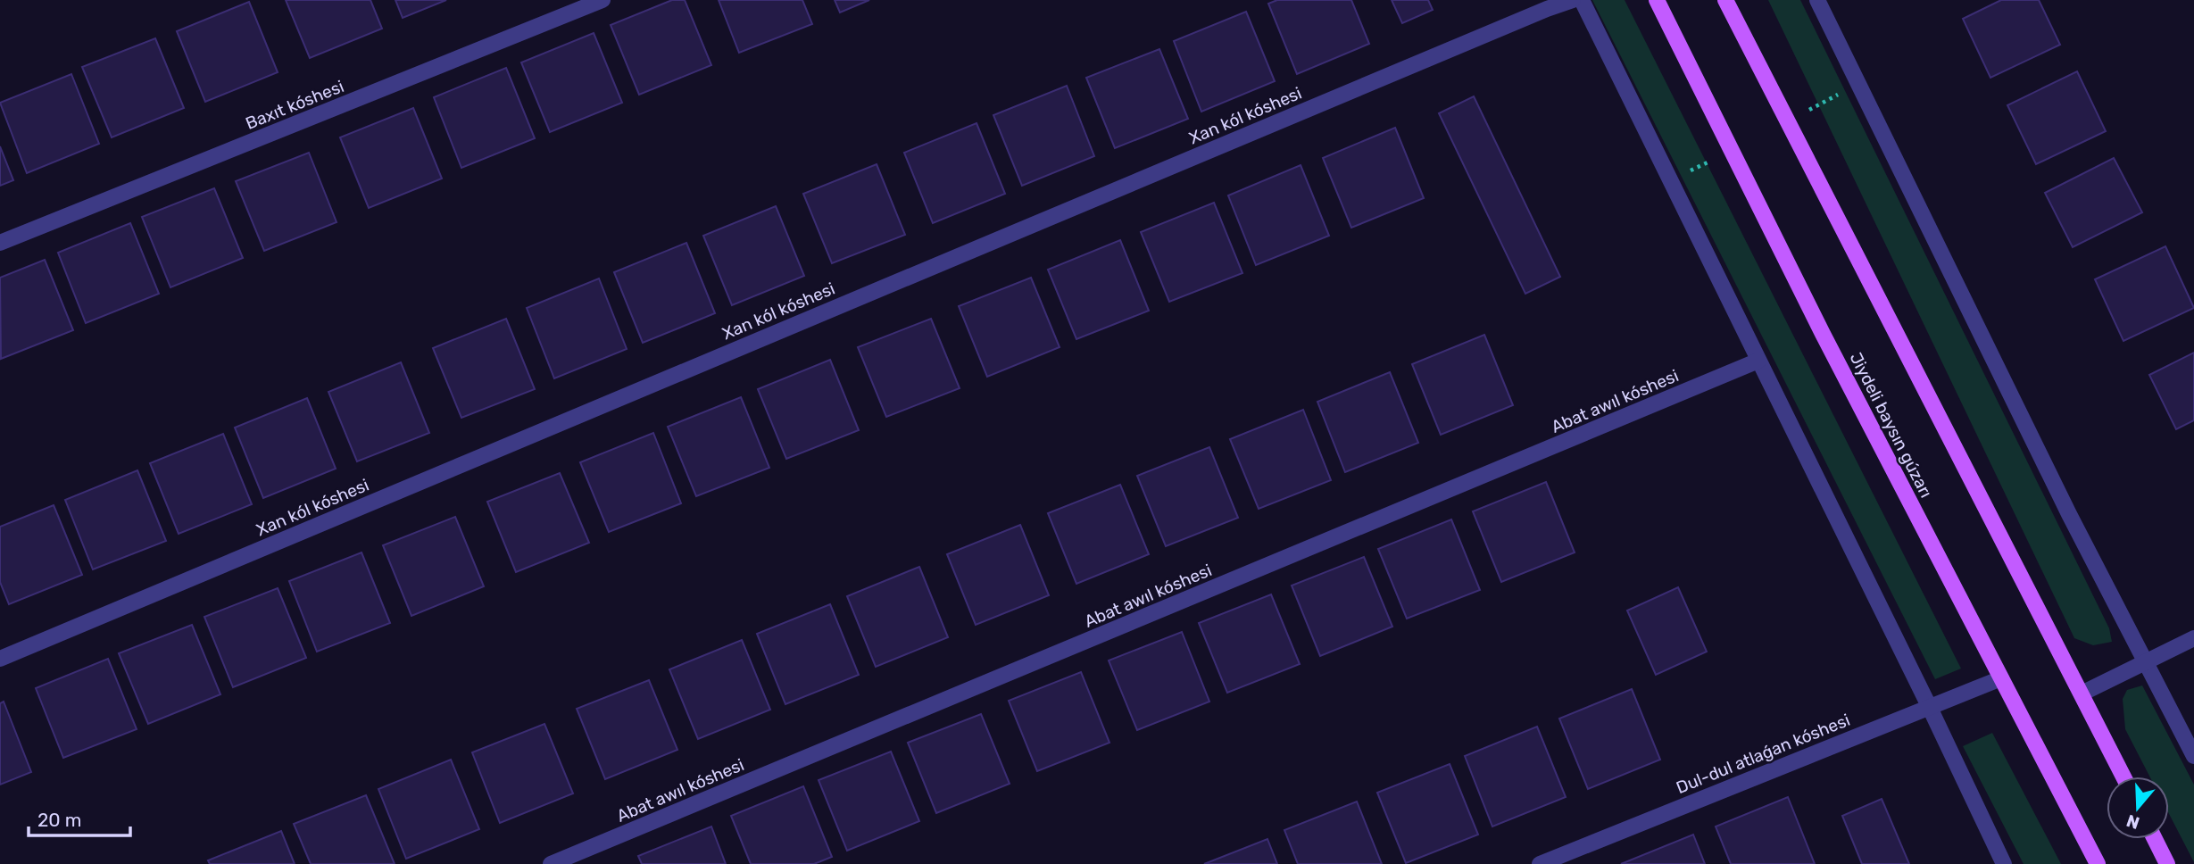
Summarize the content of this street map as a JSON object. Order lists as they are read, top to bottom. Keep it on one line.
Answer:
{"streets":{"main road":["Jiydeli baysın gúzarı"],"street":["Baxıt kóshesi","Xan kól kóshesi","Abat awıl kóshesi","Dul-dul atlaǵan kóshesi"]},"crossings":[["Jiydeli baysın gúzarı","Dul-dul atlaǵan kóshesi"]],"scale_bar":"20 m","north":"bottom"}
